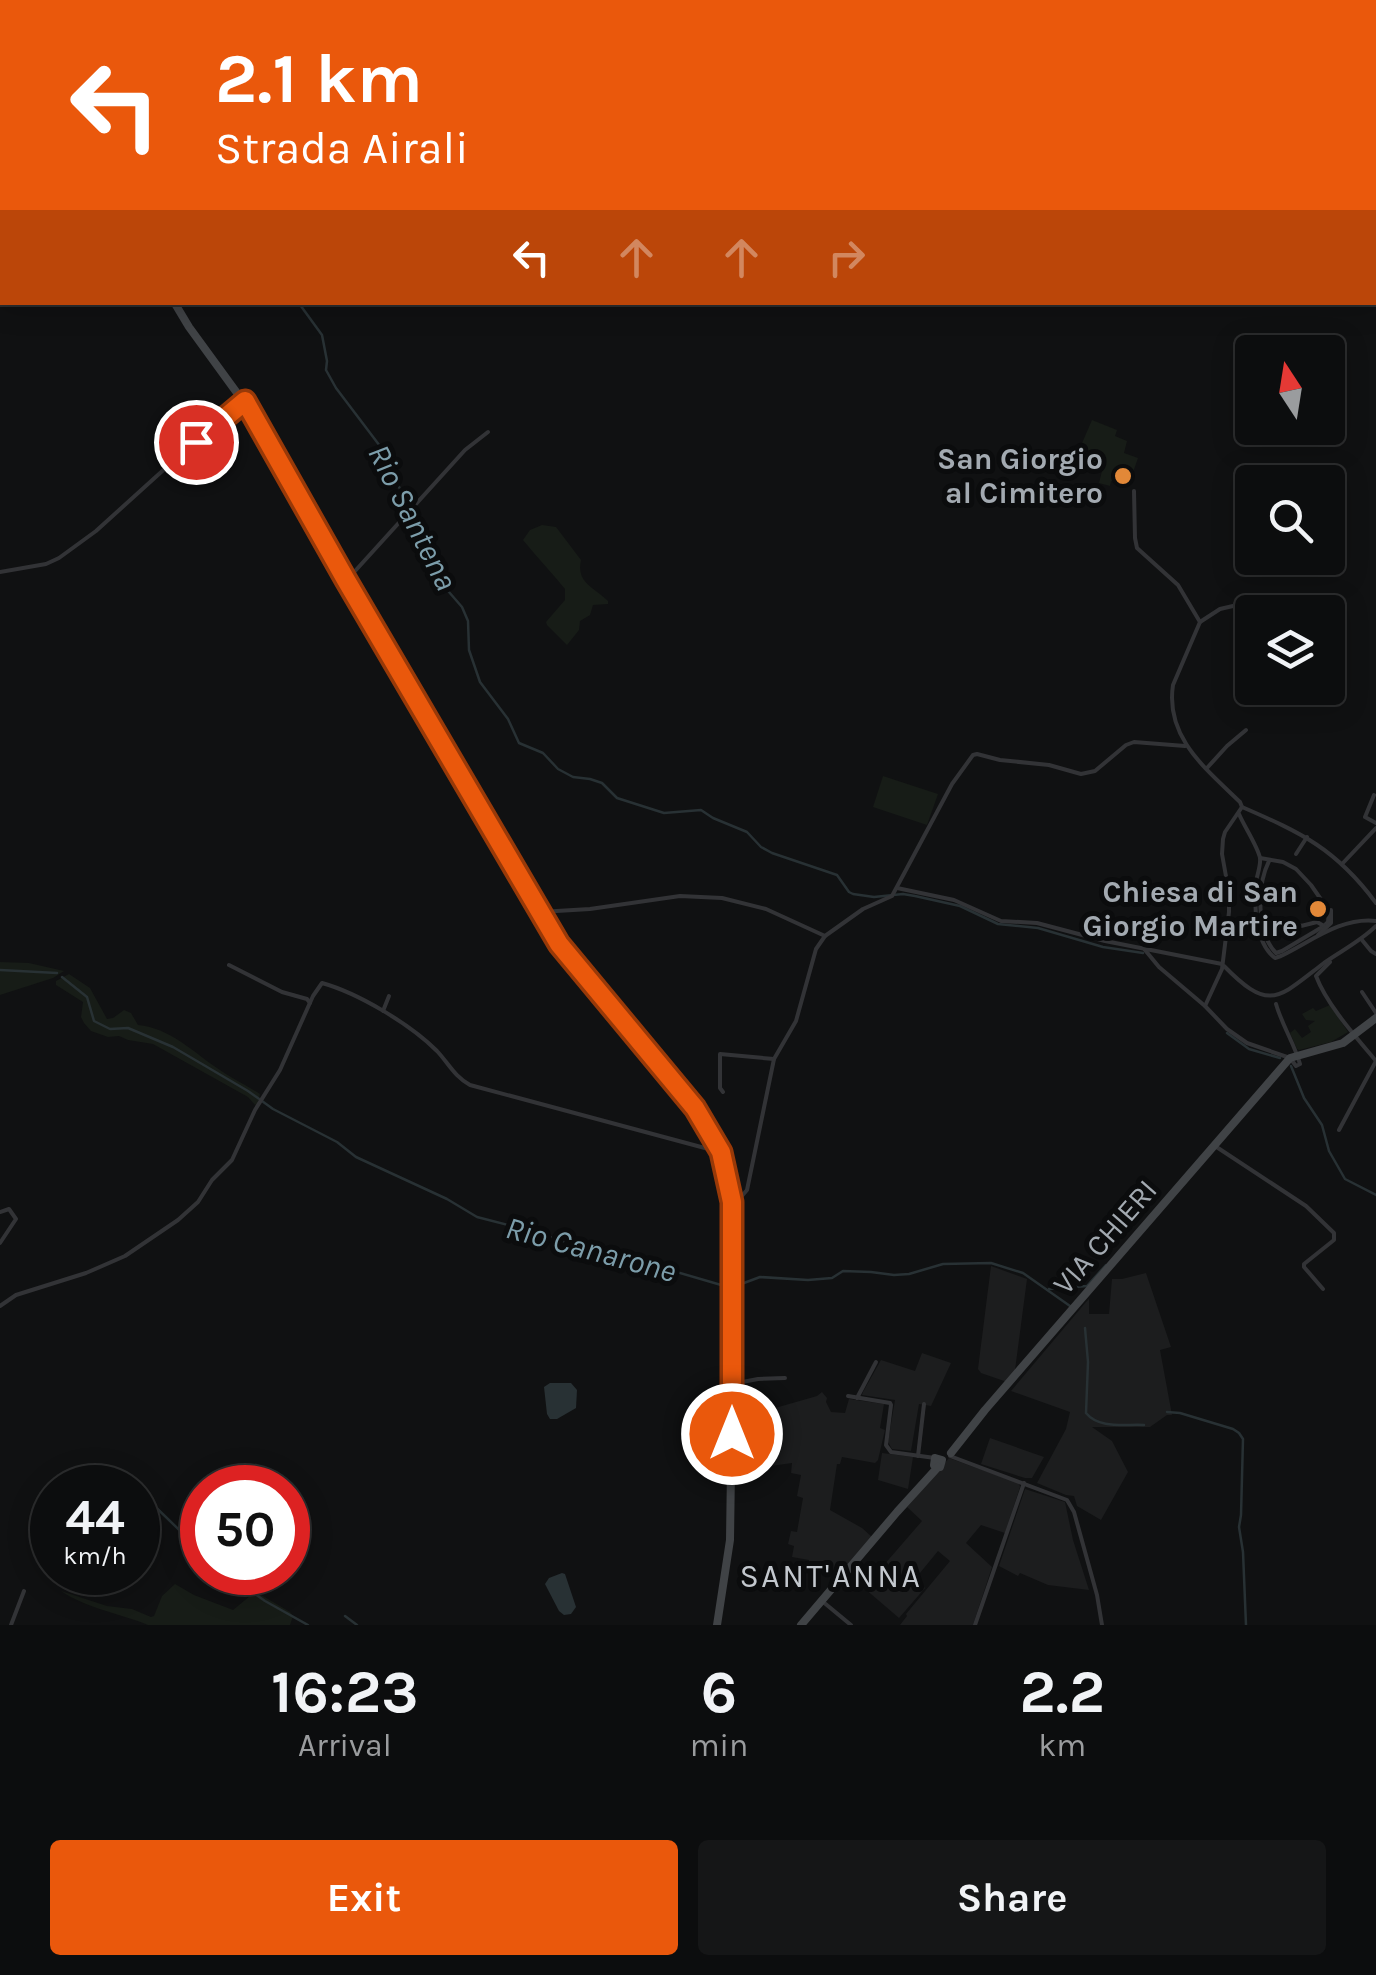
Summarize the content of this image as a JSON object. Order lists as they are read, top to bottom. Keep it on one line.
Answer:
{"streets":{"main road":["VIA CHIERI"]},"districts":["SANT'ANNA"],"water":["Rio Santena","Rio Canarone"],"places":["San Giorgio al Cimitero","Chiesa di San Giorgio Martire"],"north":"top","page":{"turn":["2.1 km","Strada Airali"],"speed":"44 km/h","limit":"50","eta":["16:23","Arrival","6","min","2.2","km"],"buttons":["Exit","Share"]}}
